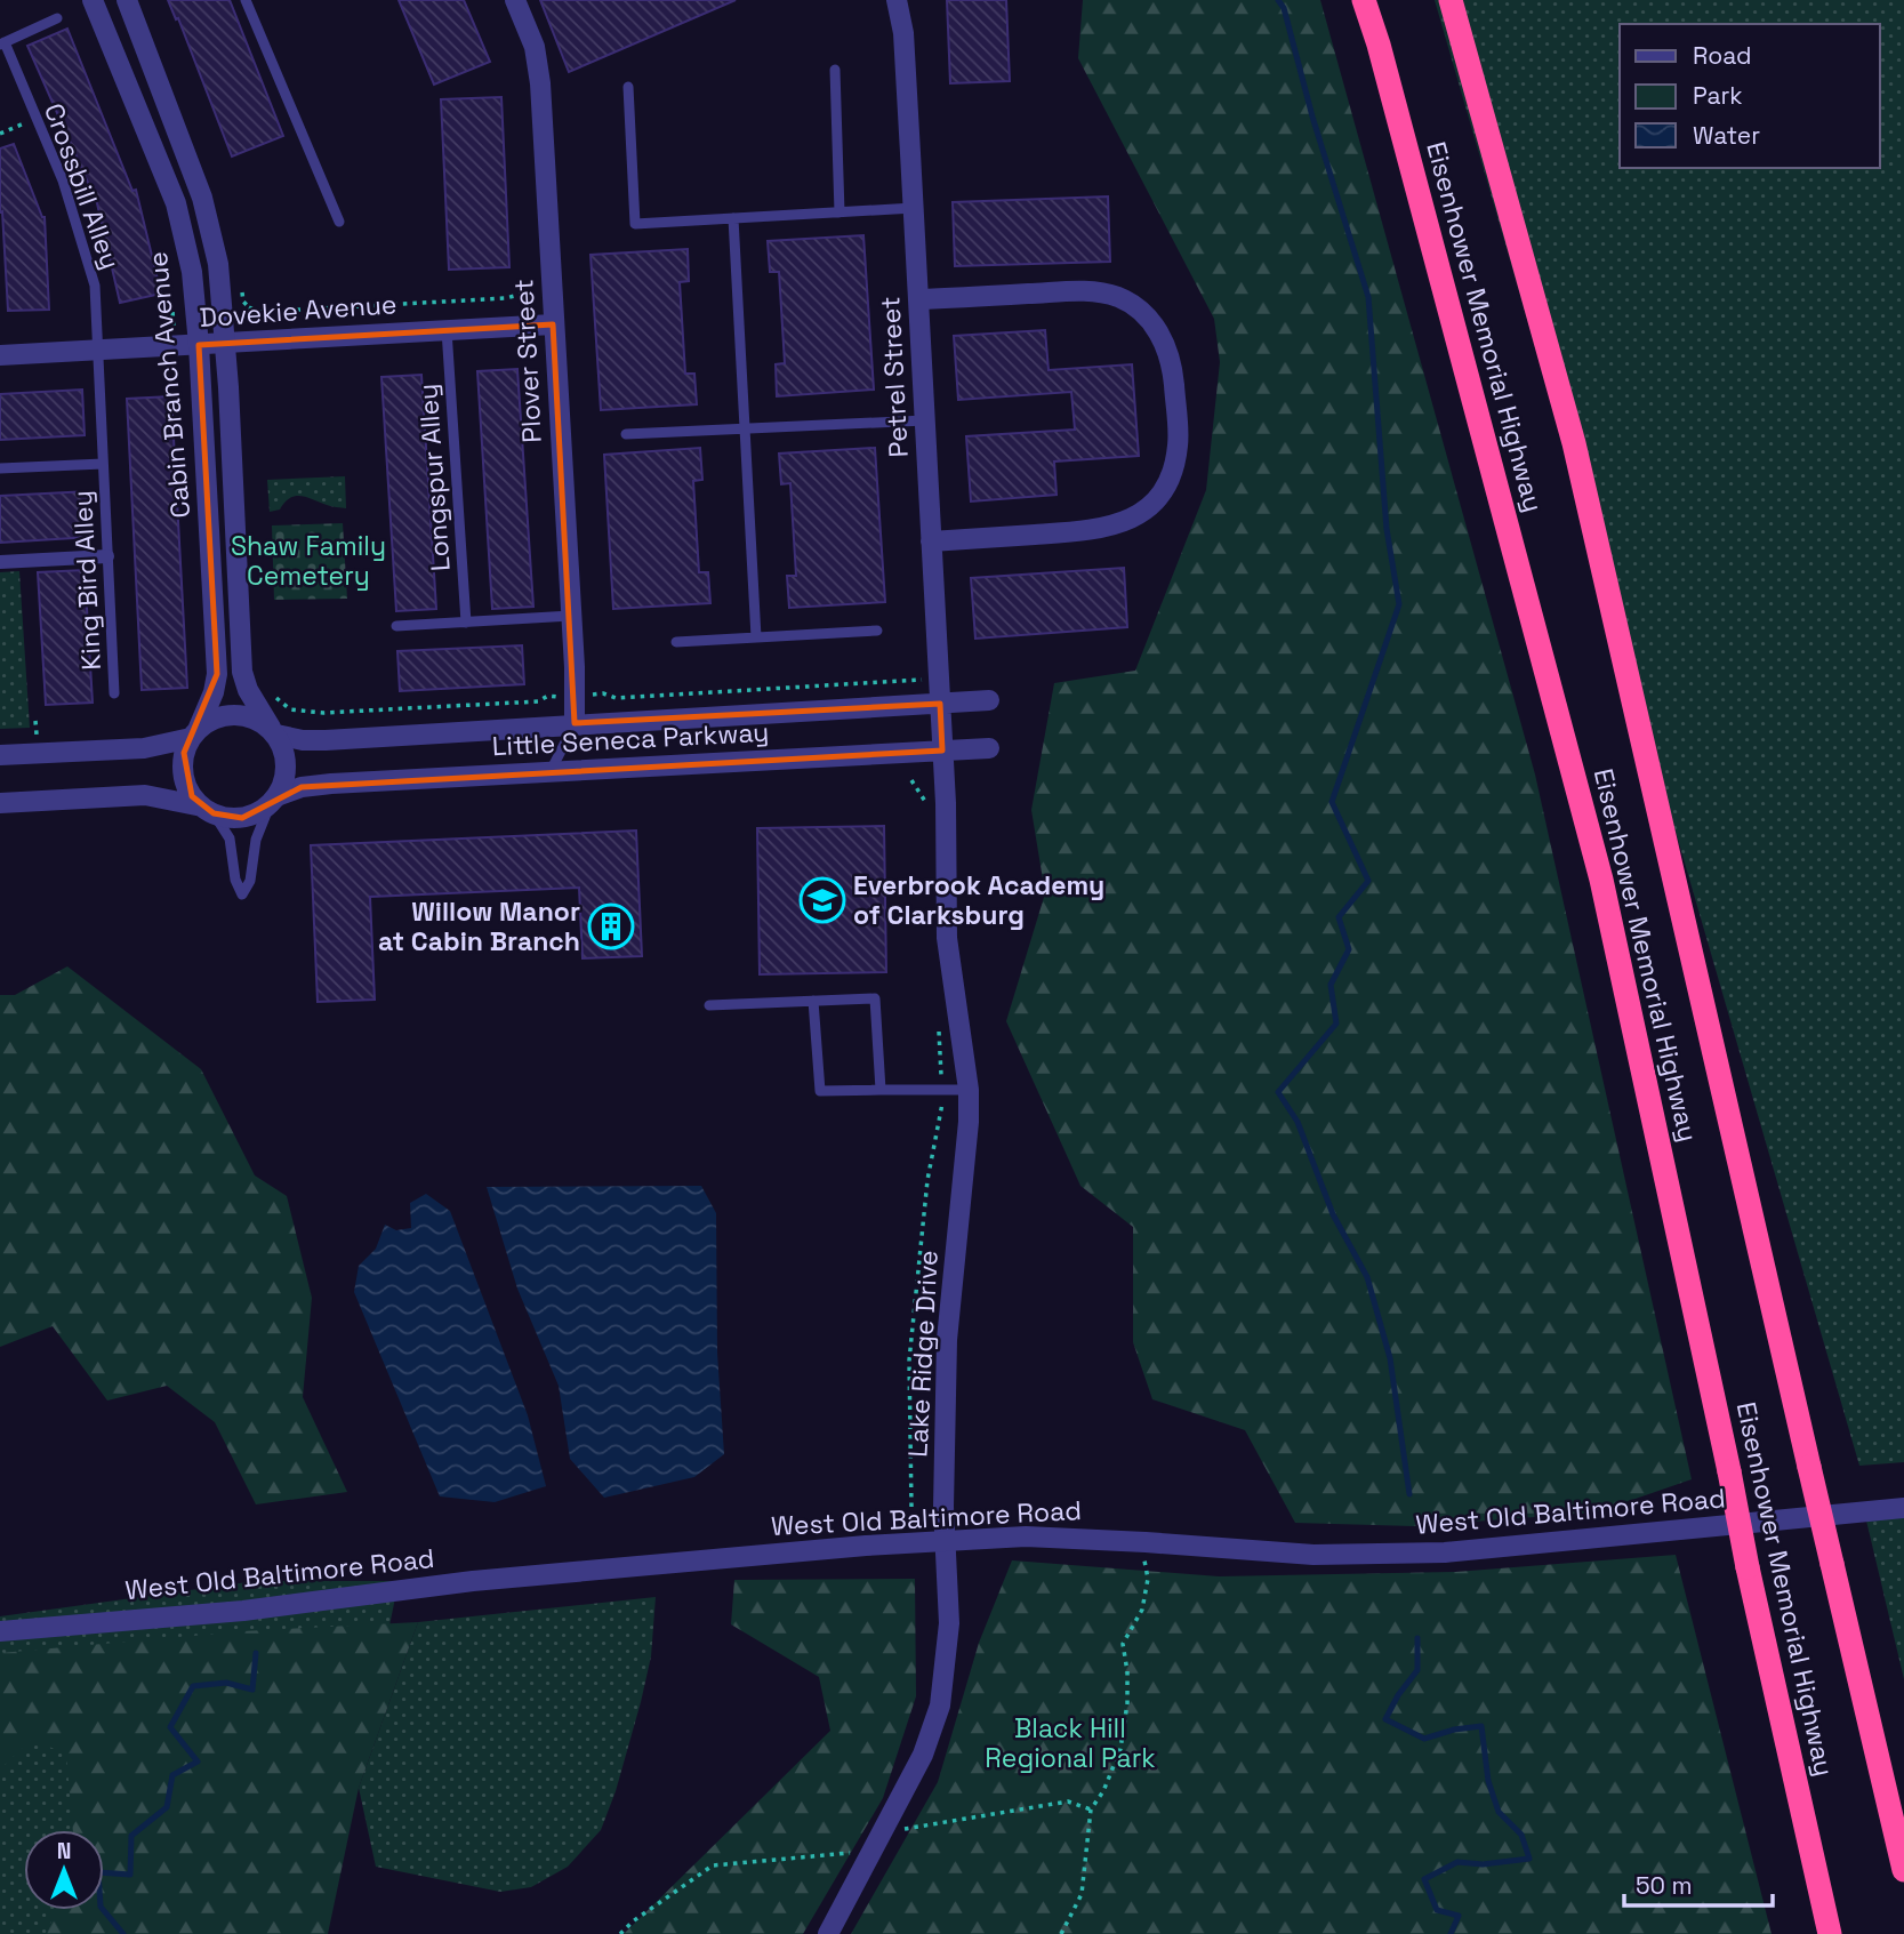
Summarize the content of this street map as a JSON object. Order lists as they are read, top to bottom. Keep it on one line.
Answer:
{"streets":{"highway":["Eisenhower Memorial Highway"],"street":["Dovekie Avenue","Plover Street","Petrel Street","Cabin Branch Avenue","Little Seneca Parkway","Lake Ridge Drive","West Old Baltimore Road"],"lane":["Crossbill Alley","Longspur Alley","King Bird Alley"]},"crossings":[["Crossbill Alley","Dovekie Avenue"],["Crossbill Alley","King Bird Alley"],["Dovekie Avenue","Plover Street"],["Dovekie Avenue","Cabin Branch Avenue"],["Dovekie Avenue","Longspur Alley"],["Dovekie Avenue","King Bird Alley"],["Plover Street","Little Seneca Parkway"],["Petrel Street","Little Seneca Parkway"],["Petrel Street","Lake Ridge Drive"],["Cabin Branch Avenue","Little Seneca Parkway"],["Little Seneca Parkway","Lake Ridge Drive"],["Lake Ridge Drive","West Old Baltimore Road"]],"parks":["Shaw Family Cemetery","Black Hill Regional Park"],"places":{"school or university":["Everbrook Academy of Clarksburg"],"building":["Willow Manor at Cabin Branch"]},"legend":["Road","Park","Water"],"scale_bar":"50 m","north":"top"}
